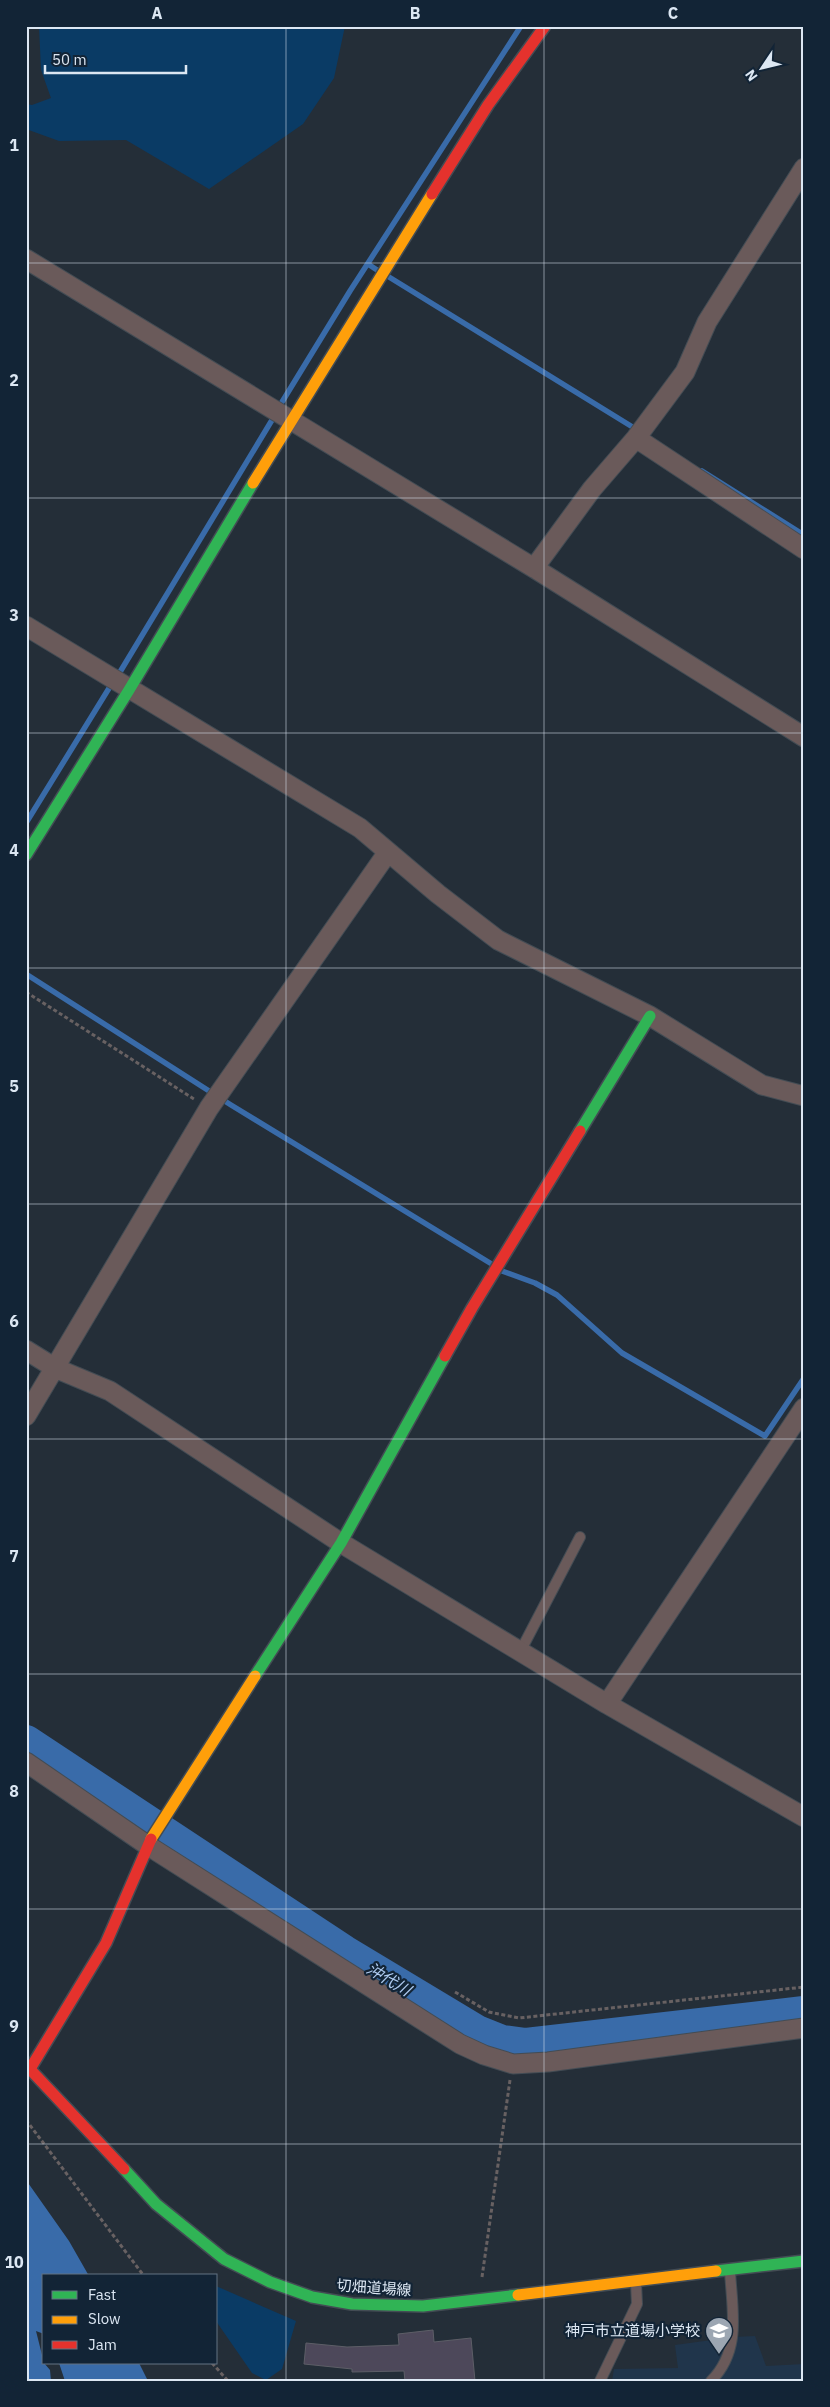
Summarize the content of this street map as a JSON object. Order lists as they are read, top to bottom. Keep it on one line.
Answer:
{"streets":{"street":["切畑道場線"]},"water":["沖代川"],"places":{"school or university":["神戸市立道場小学校"]},"legend":["Fast","Slow","Jam"],"scale_bar":"50 m","north":"bottom left","grid":{"columns":["A","B","C"],"rows":["1","2","3","4","5","6","7","8","9","10"]}}
